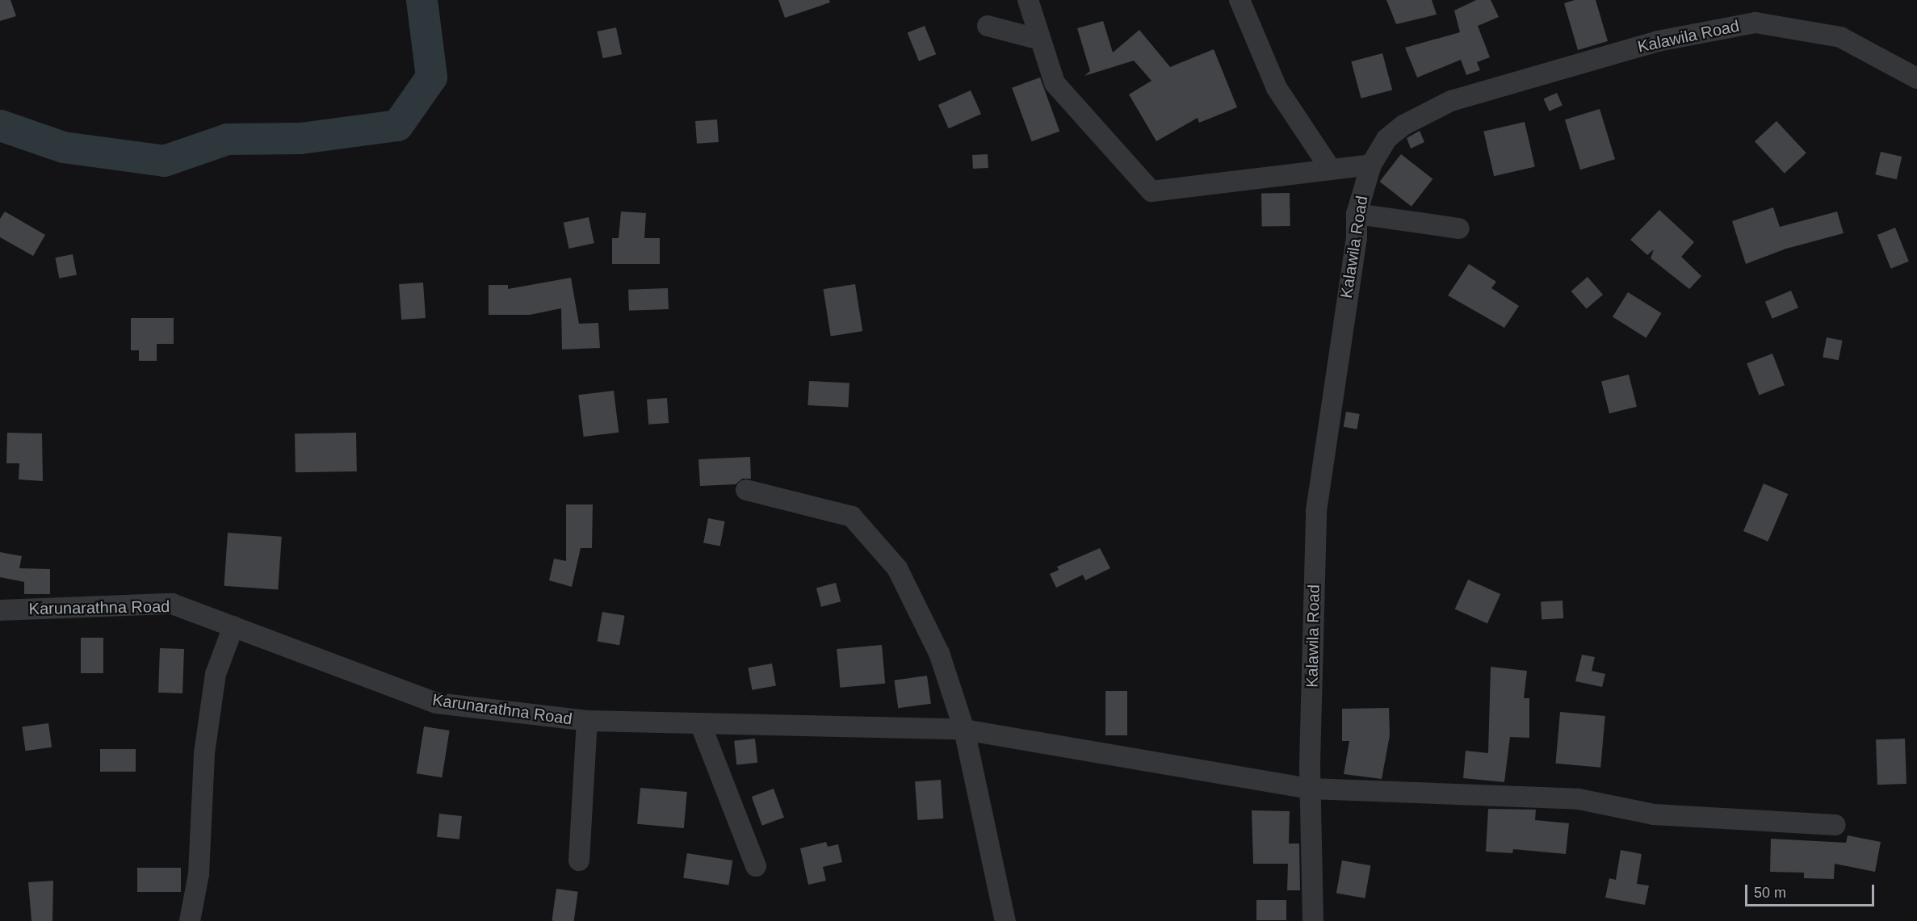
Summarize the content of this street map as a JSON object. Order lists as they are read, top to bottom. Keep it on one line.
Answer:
{"streets":{"street":["Kalawila Road","Karunarathna Road"]},"crossings":[["Kalawila Road","Karunarathna Road"]],"scale_bar":"50 m"}
